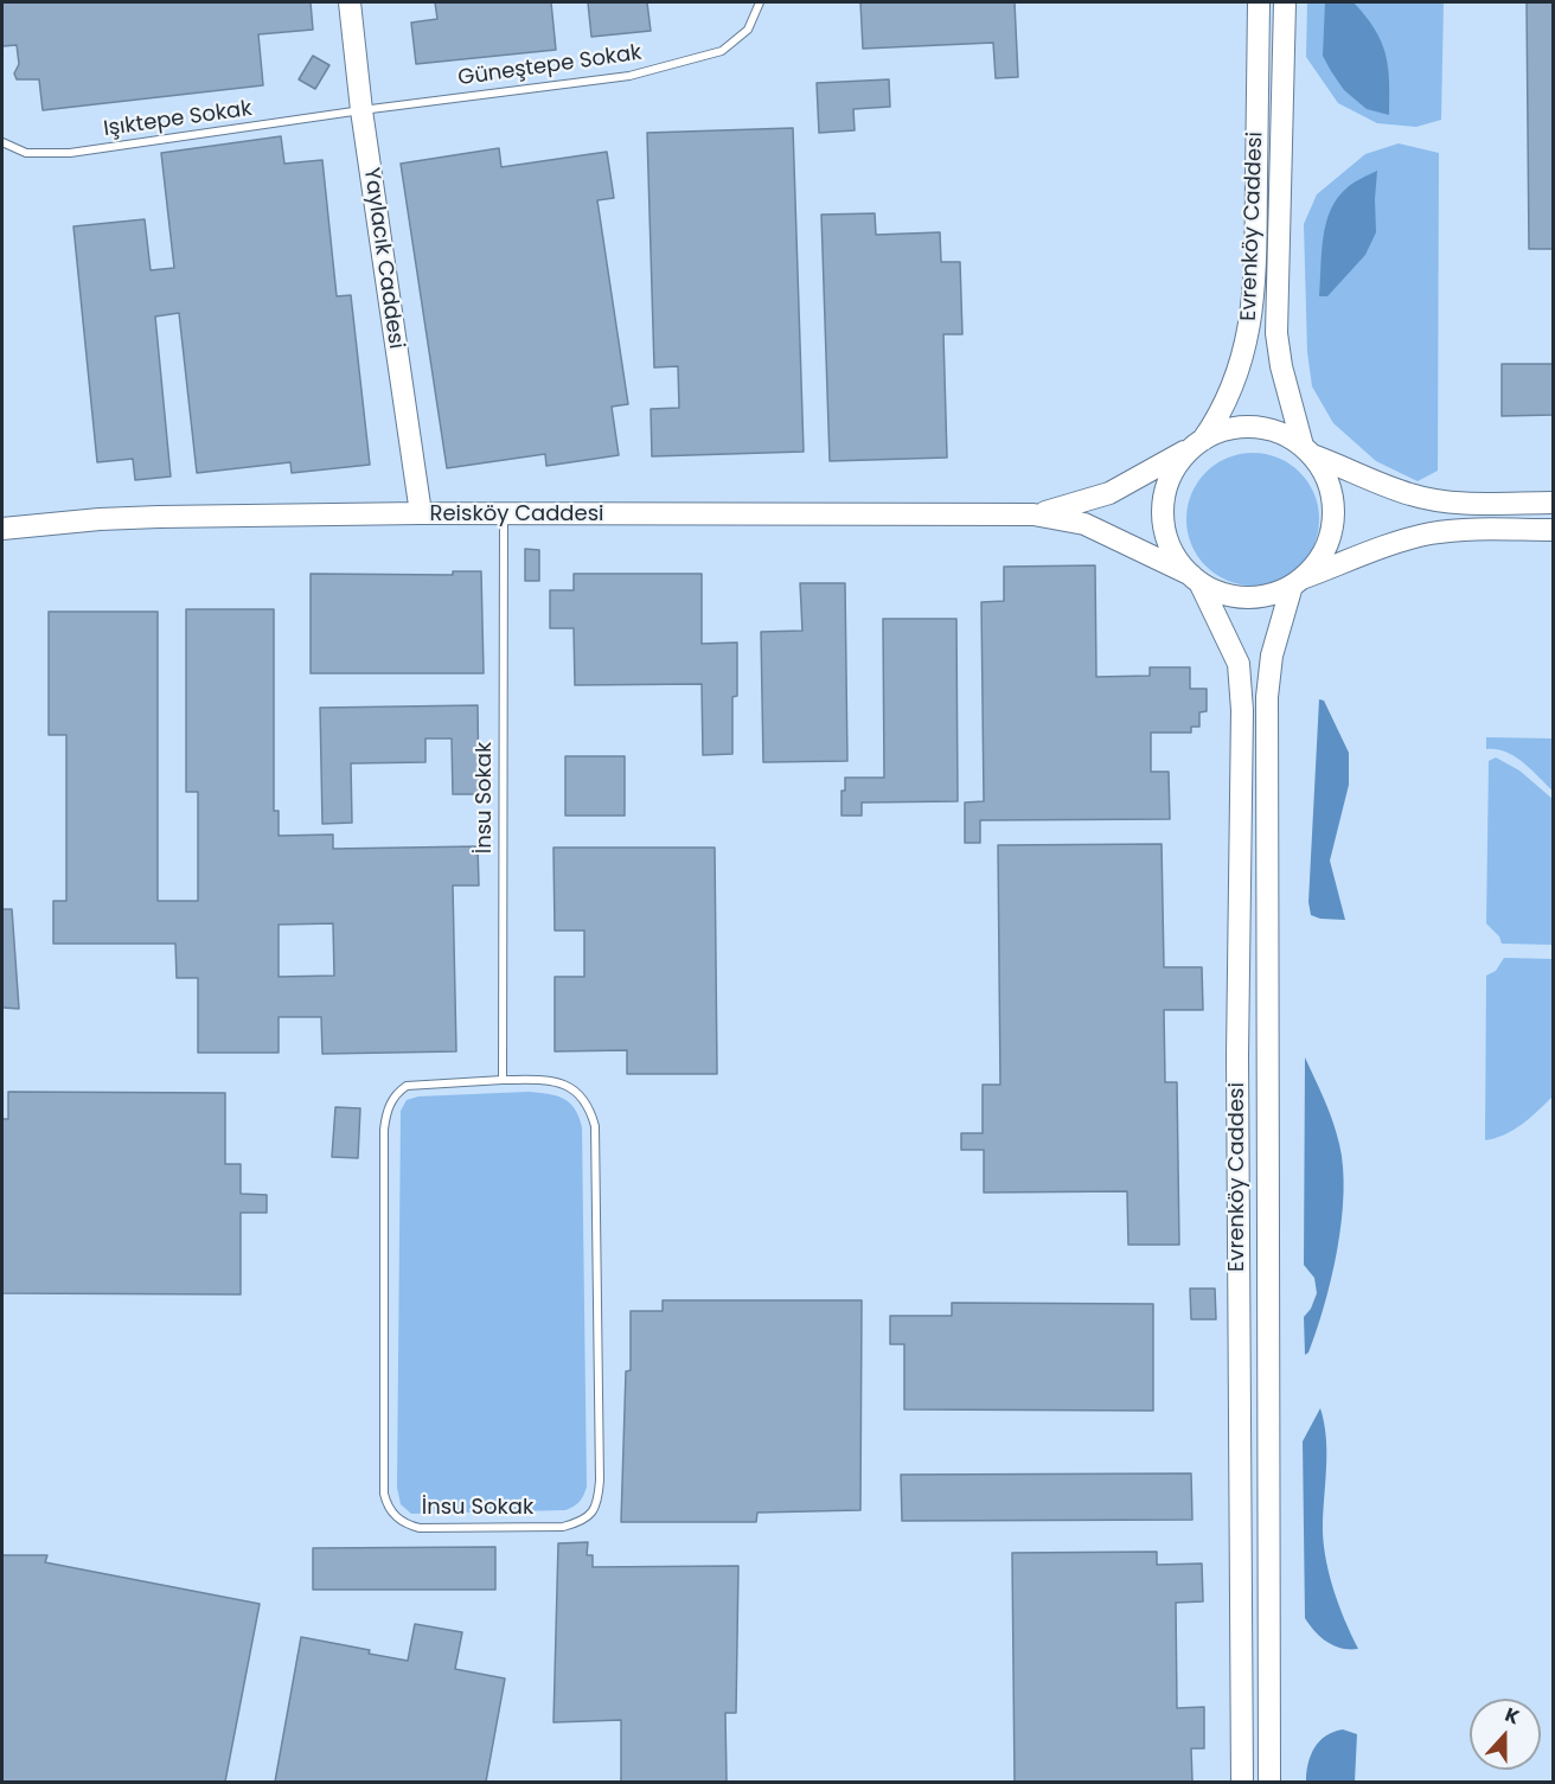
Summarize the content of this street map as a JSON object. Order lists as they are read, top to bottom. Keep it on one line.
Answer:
{"streets":{"main road":["Evrenköy Caddesi","Yaylacık Caddesi","Reisköy Caddesi"],"lane":["Güneştepe Sokak","Işıktepe Sokak","İnsu Sokak"]},"crossings":[["Güneştepe Sokak","Işıktepe Sokak"],["Güneştepe Sokak","Yaylacık Caddesi"],["Işıktepe Sokak","Yaylacık Caddesi"],["Evrenköy Caddesi","Reisköy Caddesi"],["Yaylacık Caddesi","Reisköy Caddesi"],["Reisköy Caddesi","İnsu Sokak"]],"north":"top"}
